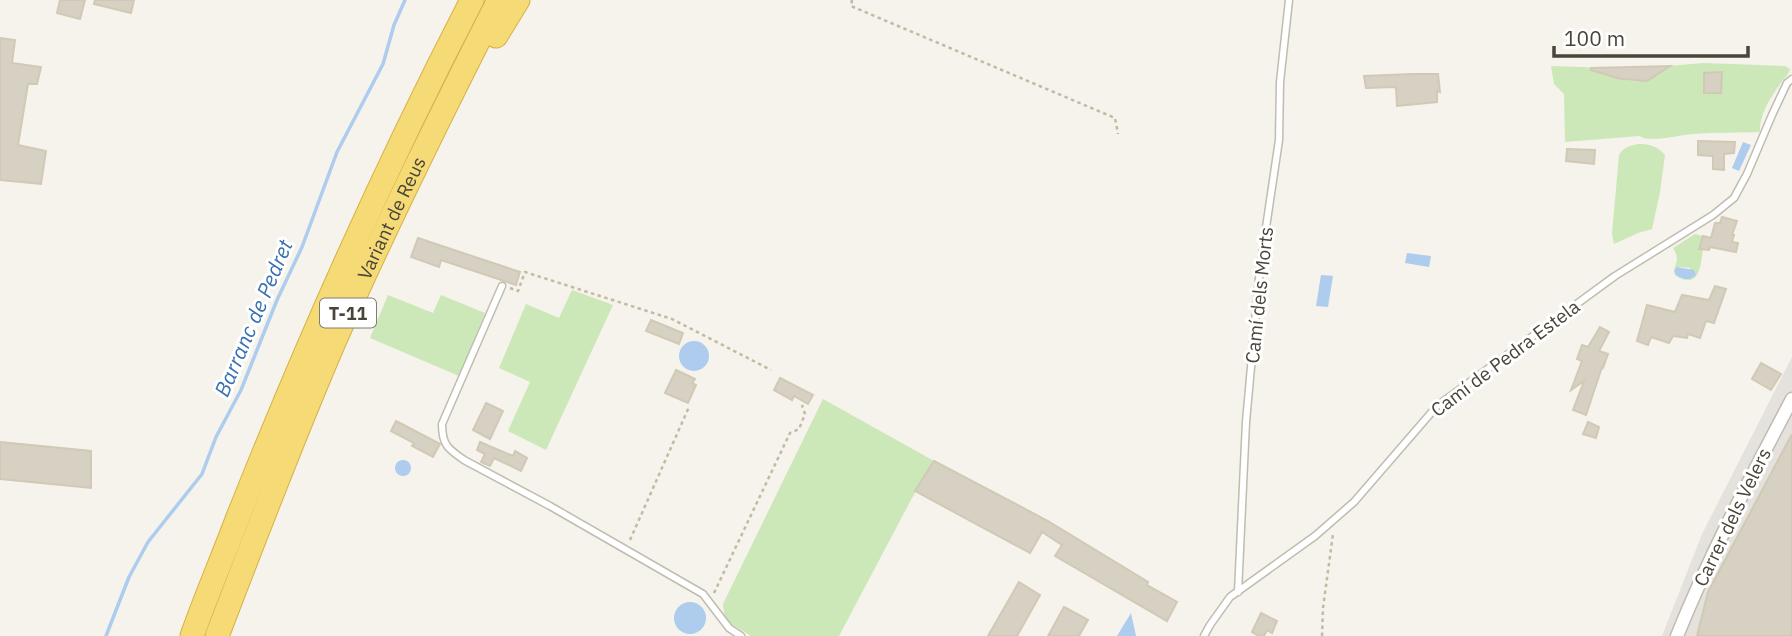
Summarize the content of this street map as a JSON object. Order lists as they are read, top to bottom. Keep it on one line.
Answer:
{"streets":{"highway":["Variant de Reus","T-11"],"street":["Carrer dels Velers"],"lane":["Camí dels Morts","Camí de Pedra Estela"]},"crossings":[["Camí dels Morts","Camí de Pedra Estela"]],"water":["Barranc de Pedret"],"scale_bar":"100 m"}
